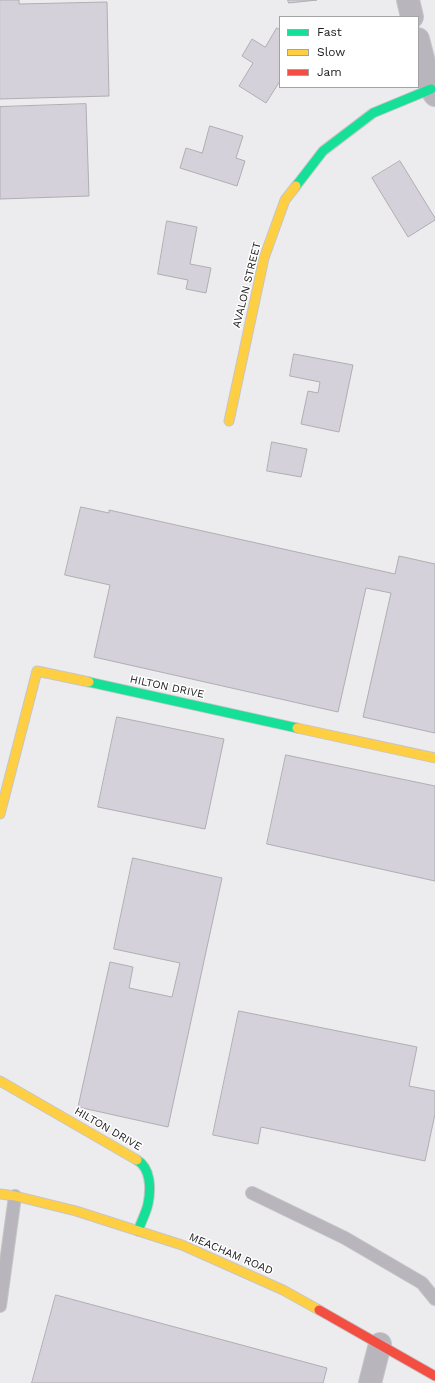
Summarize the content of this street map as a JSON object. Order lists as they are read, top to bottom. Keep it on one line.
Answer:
{"streets":{"street":["AVALON STREET","HILTON DRIVE","MEACHAM ROAD"]},"crossings":[["HILTON DRIVE","MEACHAM ROAD"]],"legend":["Fast","Slow","Jam"]}
